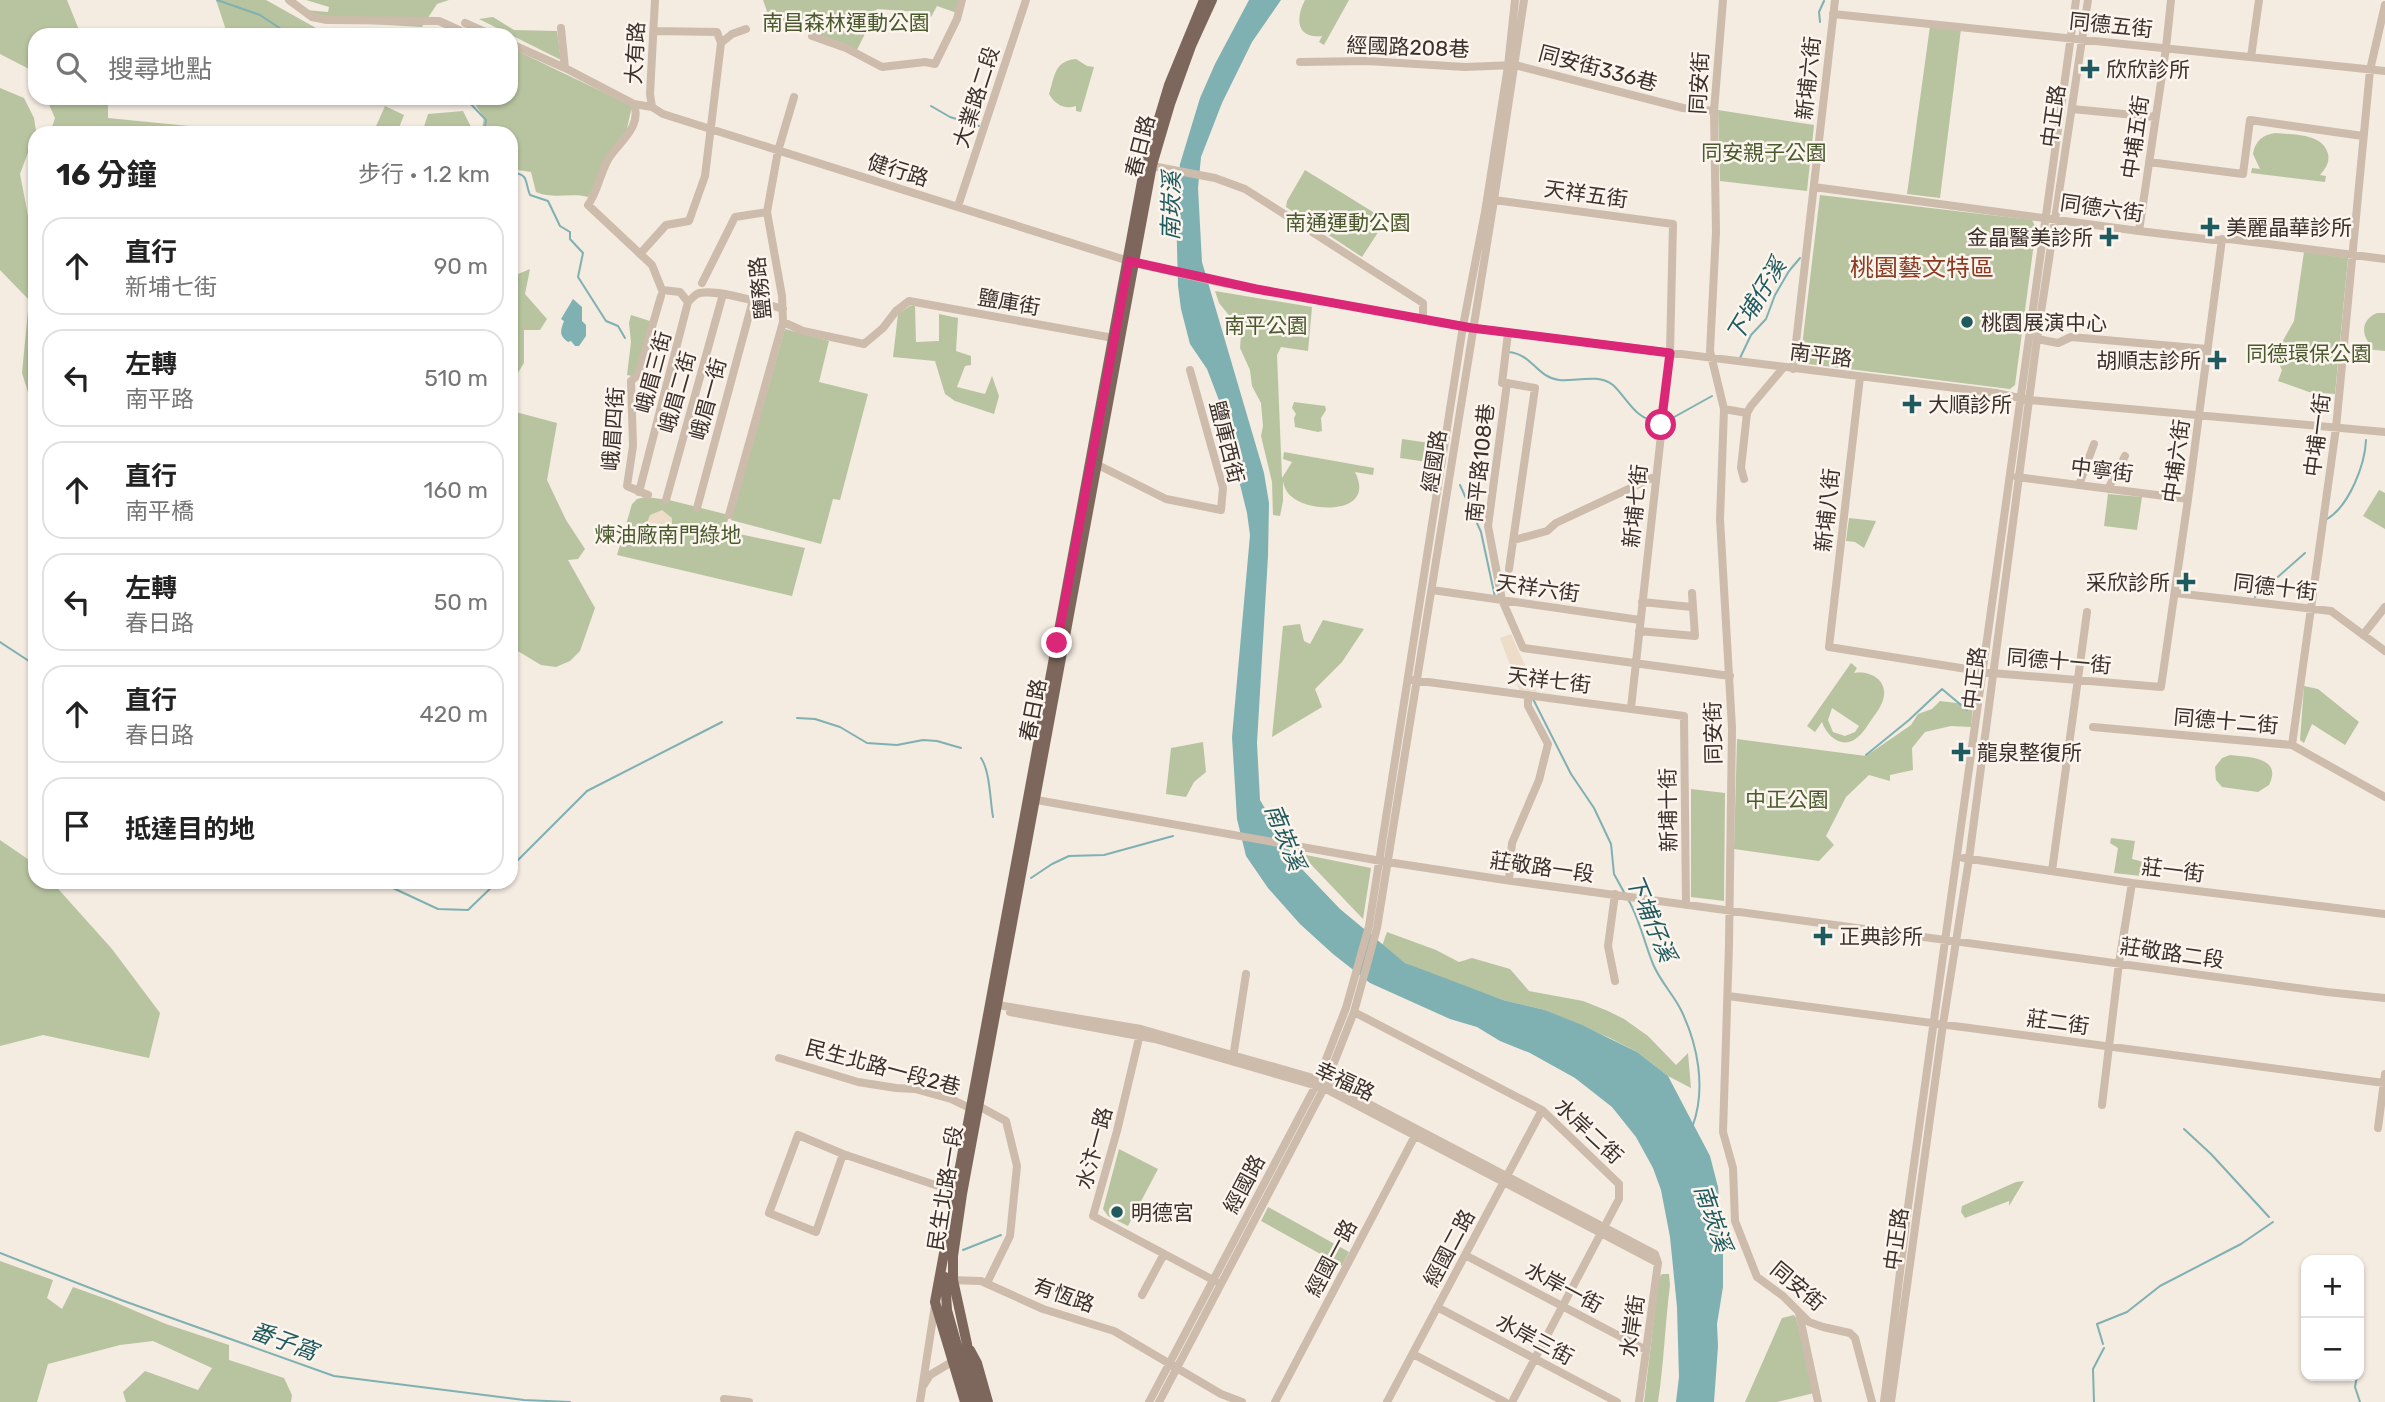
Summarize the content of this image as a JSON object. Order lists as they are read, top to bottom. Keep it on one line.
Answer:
{"streets":{"main road":["春日路","民生北路一段"],"street":["同德五街","經國路208巷","大有路","同安街336巷","新埔六街","同安街","大業路二段","中正路","中埔五街","健行路","天祥五街","同德六街","鹽務路","鹽庫街","南平路","峨眉三街","峨眉二街","峨眉一街","峨眉四街","中埔一街","鹽庫西街","經國路","中埔六街","南平路108巷","中寧街","新埔七街","新埔八街","同德十街","天祥六街","同德十一街","天祥七街","同德十二街","新埔十街","莊敬路一段","莊一街","莊敬路二段","莊二街","民生北路一段2巷","幸福路","水岸二街","水汴一路","經國二路","經國一路","水岸一街","有恆路","水岸街","水岸三街"]},"crossings":[["同德五街","新埔六街"],["同德五街","中正路"],["同德五街","中埔五街"],["同德五街","中埔一街"],["經國路208巷","同安街336巷"],["經國路208巷","經國路"],["大有路","健行路"],["同安街336巷","同安街"],["同安街336巷","經國路"],["新埔六街","同德六街"],["新埔六街","南平路"],["同安街","南平路"],["同安街","莊敬路一段"],["同安街","莊二街"],["大業路二段","健行路"],["中正路","同德六街"],["中正路","南平路"],["中正路","中寧街"],["中正路","同德十一街"],["中正路","莊敬路一段"],["中正路","莊一街"],["中正路","莊敬路二段"],["中正路","莊二街"],["中埔五街","同德六街"],["春日路","健行路"],["春日路","鹽庫街"],["春日路","鹽庫西街"],["春日路","莊敬路一段"],["春日路","民生北路一段2巷"],["春日路","幸福路"],["春日路","民生北路一段"],["健行路","鹽務路"],["健行路","南平路"],["天祥五街","經國路"],["天祥五街","新埔七街"],["同德六街","中埔一街"],["同德六街","中埔六街"],["鹽務路","鹽庫街"],["南平路","中埔一街"],["南平路","經國路"],["南平路","中埔六街"],["南平路","南平路108巷"],["南平路","新埔七街"],["南平路","新埔八街"],["峨眉三街","峨眉四街"],["中埔一街","同德十街"],["中埔一街","同德十二街"],["經國路","天祥六街"],["經國路","天祥七街"],["經國路","莊敬路一段"],["經國路","幸福路"],["經國路","水岸二街"],["經國路","水汴一路"],["經國路","有恆路"],["中埔六街","中寧街"],["中埔六街","同德十街"],["中埔六街","同德十一街"],["南平路108巷","新埔七街"],["南平路108巷","天祥六街"],["新埔七街","天祥六街"],["新埔七街","天祥七街"],["新埔八街","同德十一街"],["天祥七街","新埔十街"],["新埔十街","莊敬路一段"],["莊敬路一段","莊敬路二段"],["民生北路一段2巷","民生北路一段"],["民生北路一段2巷","有恆路"],["幸福路","水岸二街"],["幸福路","水汴一路"],["幸福路","經國二路"],["幸福路","經國一路"],["幸福路","水岸街"],["水岸二街","經國二路"],["水岸二街","水岸一街"],["水岸二街","水岸三街"],["民生北路一段","有恆路"],["經國二路","水岸一街"],["經國二路","水岸三街"],["水岸一街","水岸街"]],"districts":["桃園藝文特區"],"water":["南崁溪","下埔仔溪","番子窩"],"parks":["南昌森林運動公園","同安親子公園","南通運動公園","南平公園","同德環保公園","煉油廠南門綠地","中正公園"],"places":{"health":["欣欣診所","美麗晶華診所","金晶醫美診所","胡順志診所","大順診所","采欣診所","龍泉整復所","正典診所"],"other":["桃園展演中心","明德宮"]},"page":{"search":"搜尋地點","heading":["16 分鐘","步行 · 1.2 km"],"list":[["直行","新埔七街","90 m"],["左轉","南平路","510 m"],["直行","南平橋","160 m"],["左轉","春日路","50 m"],["直行","春日路","420 m"],"抵達目的地"],"map_buttons":["+","−"]}}
